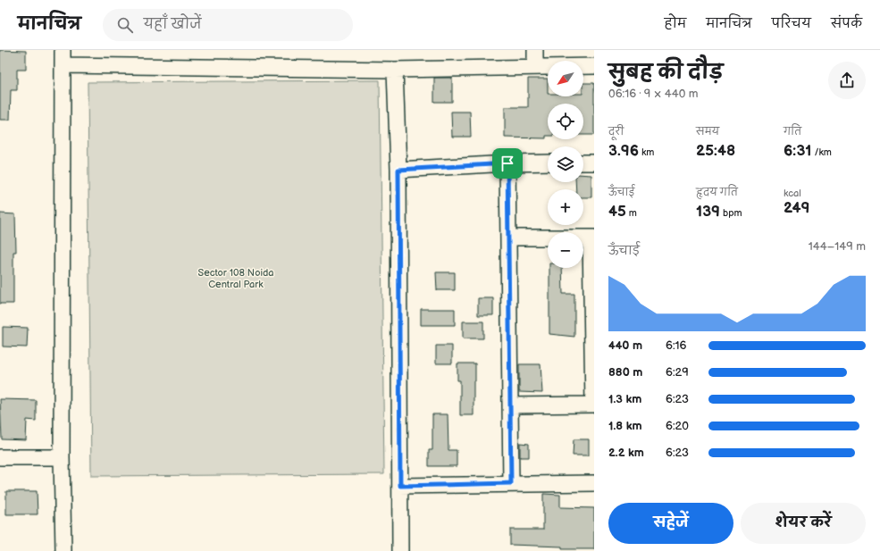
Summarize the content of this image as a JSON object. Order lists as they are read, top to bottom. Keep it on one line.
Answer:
{"parks":["Sector 108 Noida Central Park"],"north":"bottom left","page":{"header":"मानचित्र","search":"यहाँ खोजें","nav":["होम","मानचित्र","परिचय","संपर्क"],"heading":["सुबह की दौड़","06:16 · 9 × 440 m"],"map_buttons":["+","−"],"stats":[["दूरी","3.96 km"],["समय","25:48"],["गति","6:31 /km"],["ऊँचाई","45 m"],["हृदय गति","139 bpm"],["kcal","249"]],"chart":["ऊँचाई","144–149 m"],"list":[{"name":"440 m","note":"6:16"},{"name":"880 m","note":"6:29"},{"name":"1.3 km","note":"6:23"},{"name":"1.8 km","note":"6:20"},{"name":"2.2 km","note":"6:23"}],"buttons":["सहेजें","शेयर करें"]}}
